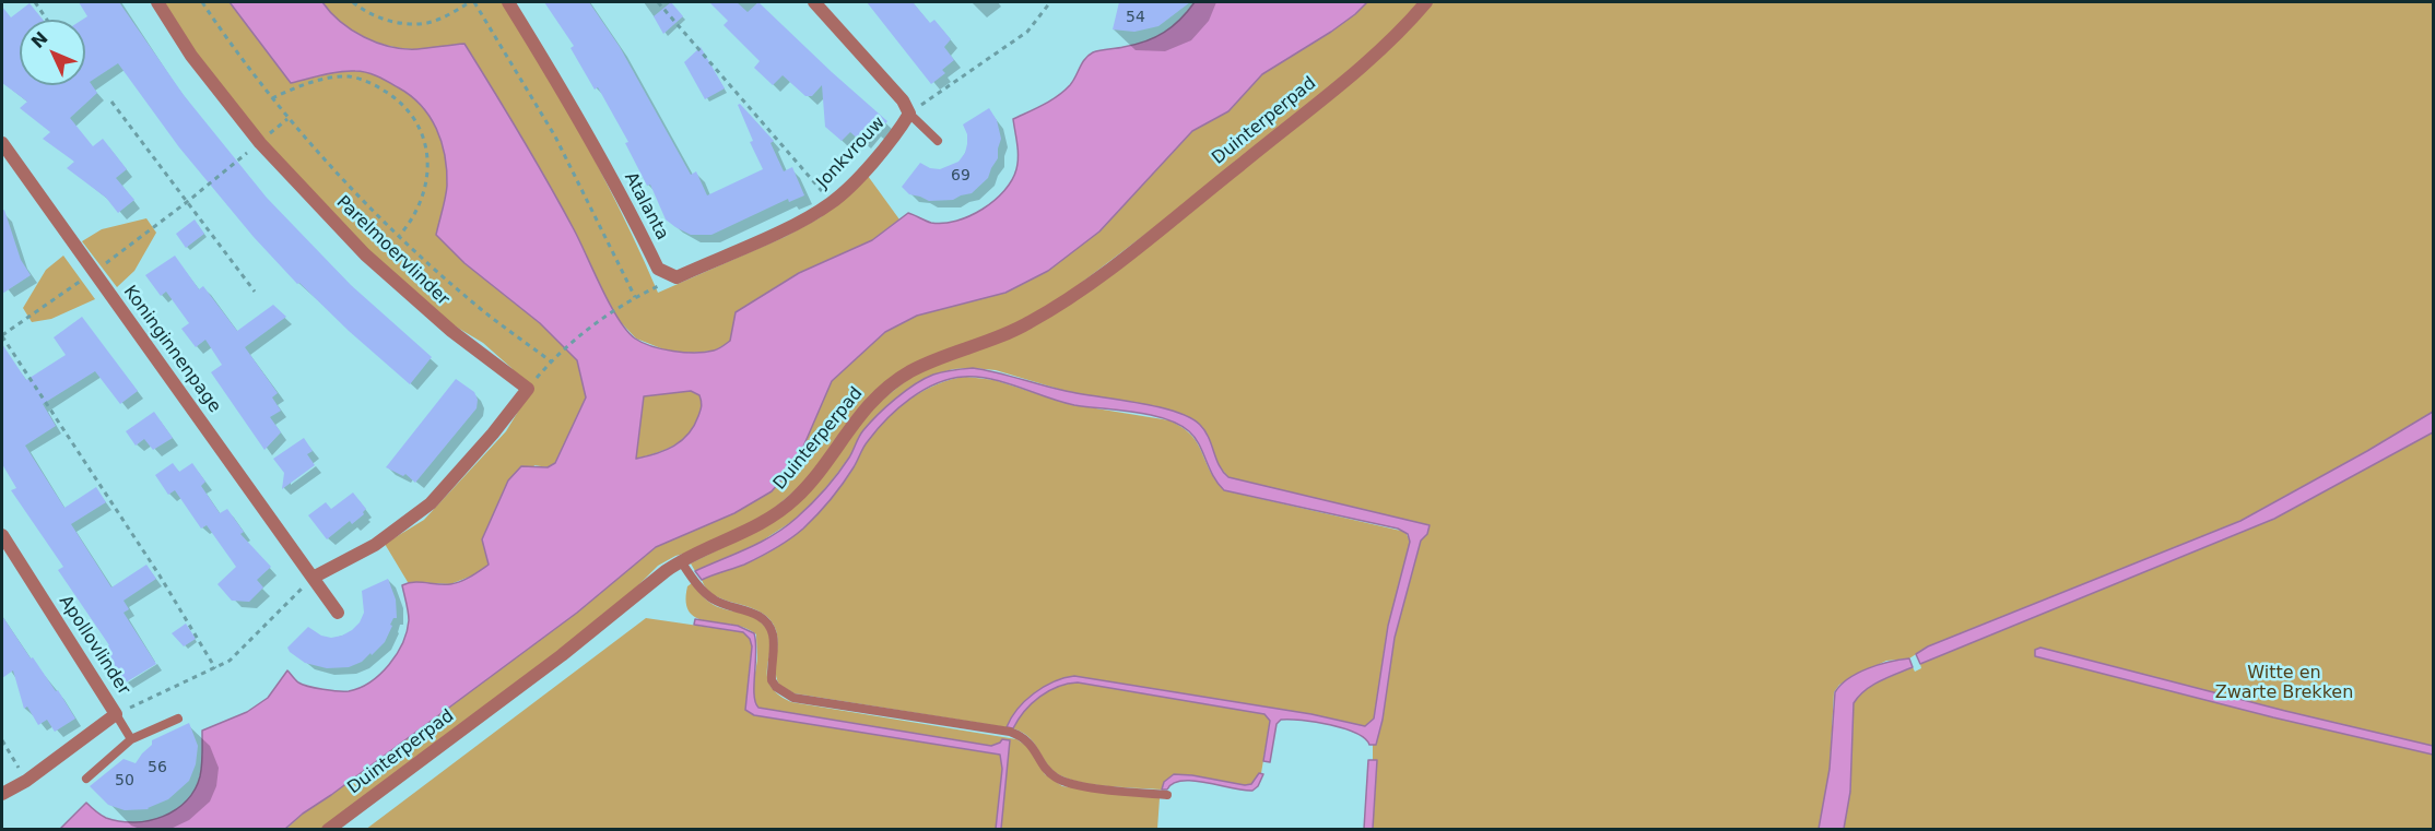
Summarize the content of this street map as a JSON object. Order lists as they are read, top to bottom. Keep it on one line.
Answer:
{"streets":{"street":["Duinterperpad","Jonkvrouw","Atalanta","Parelmoervlinder","Koninginnenpage","Apollovlinder"]},"parks":["Witte en Zwarte Brekken"],"house_numbers":["54","69","56","50"],"north":"top left"}
